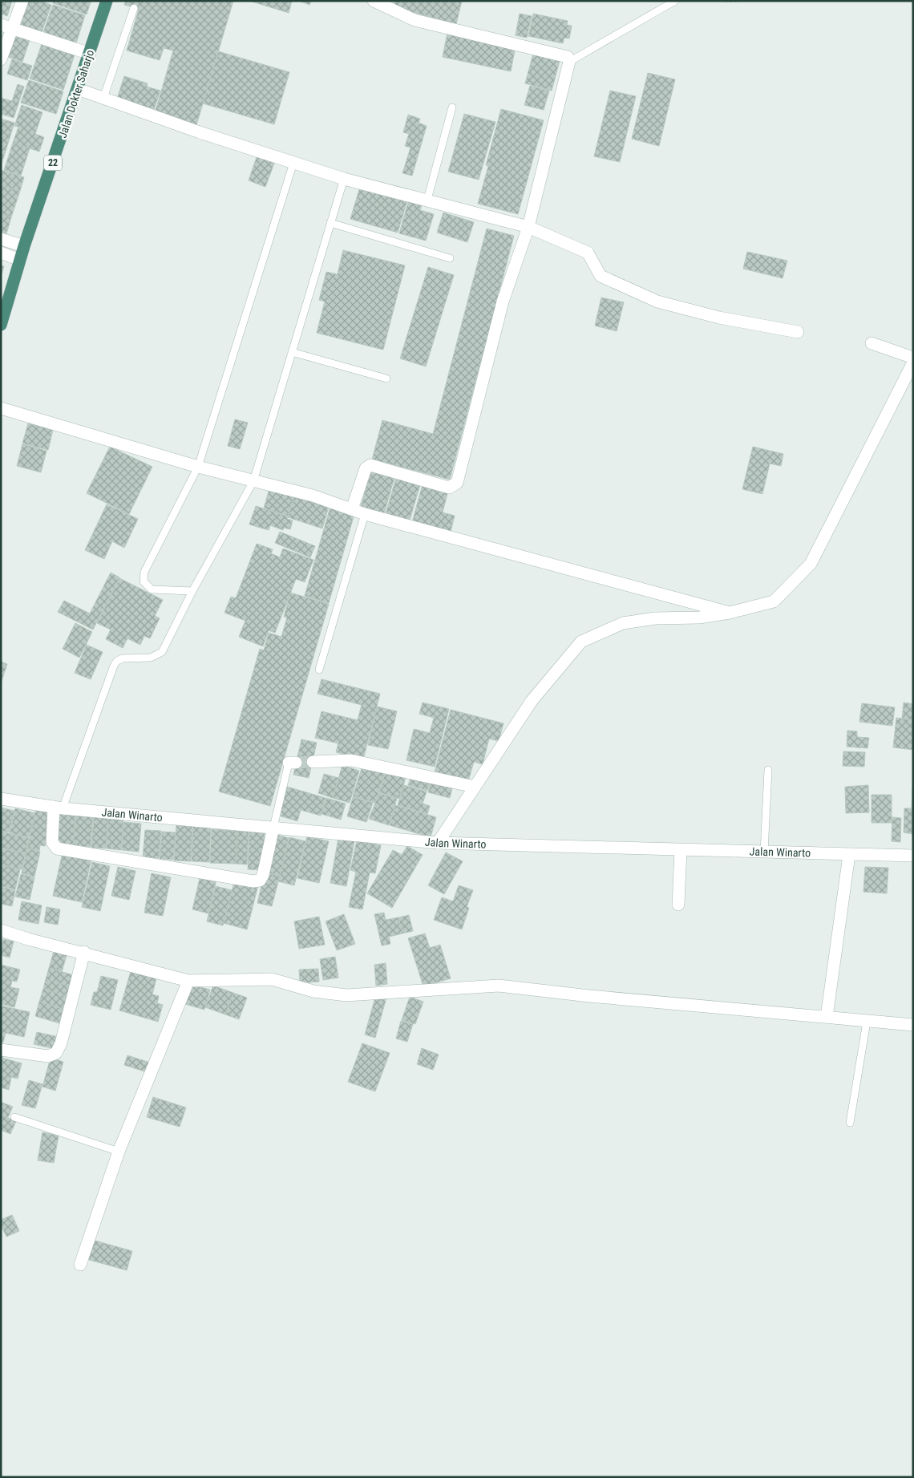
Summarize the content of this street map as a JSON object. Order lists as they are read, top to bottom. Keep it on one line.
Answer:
{"streets":{"highway":["Jalan Dokter Saharjo","22"],"street":["Jalan Winarto"]}}
